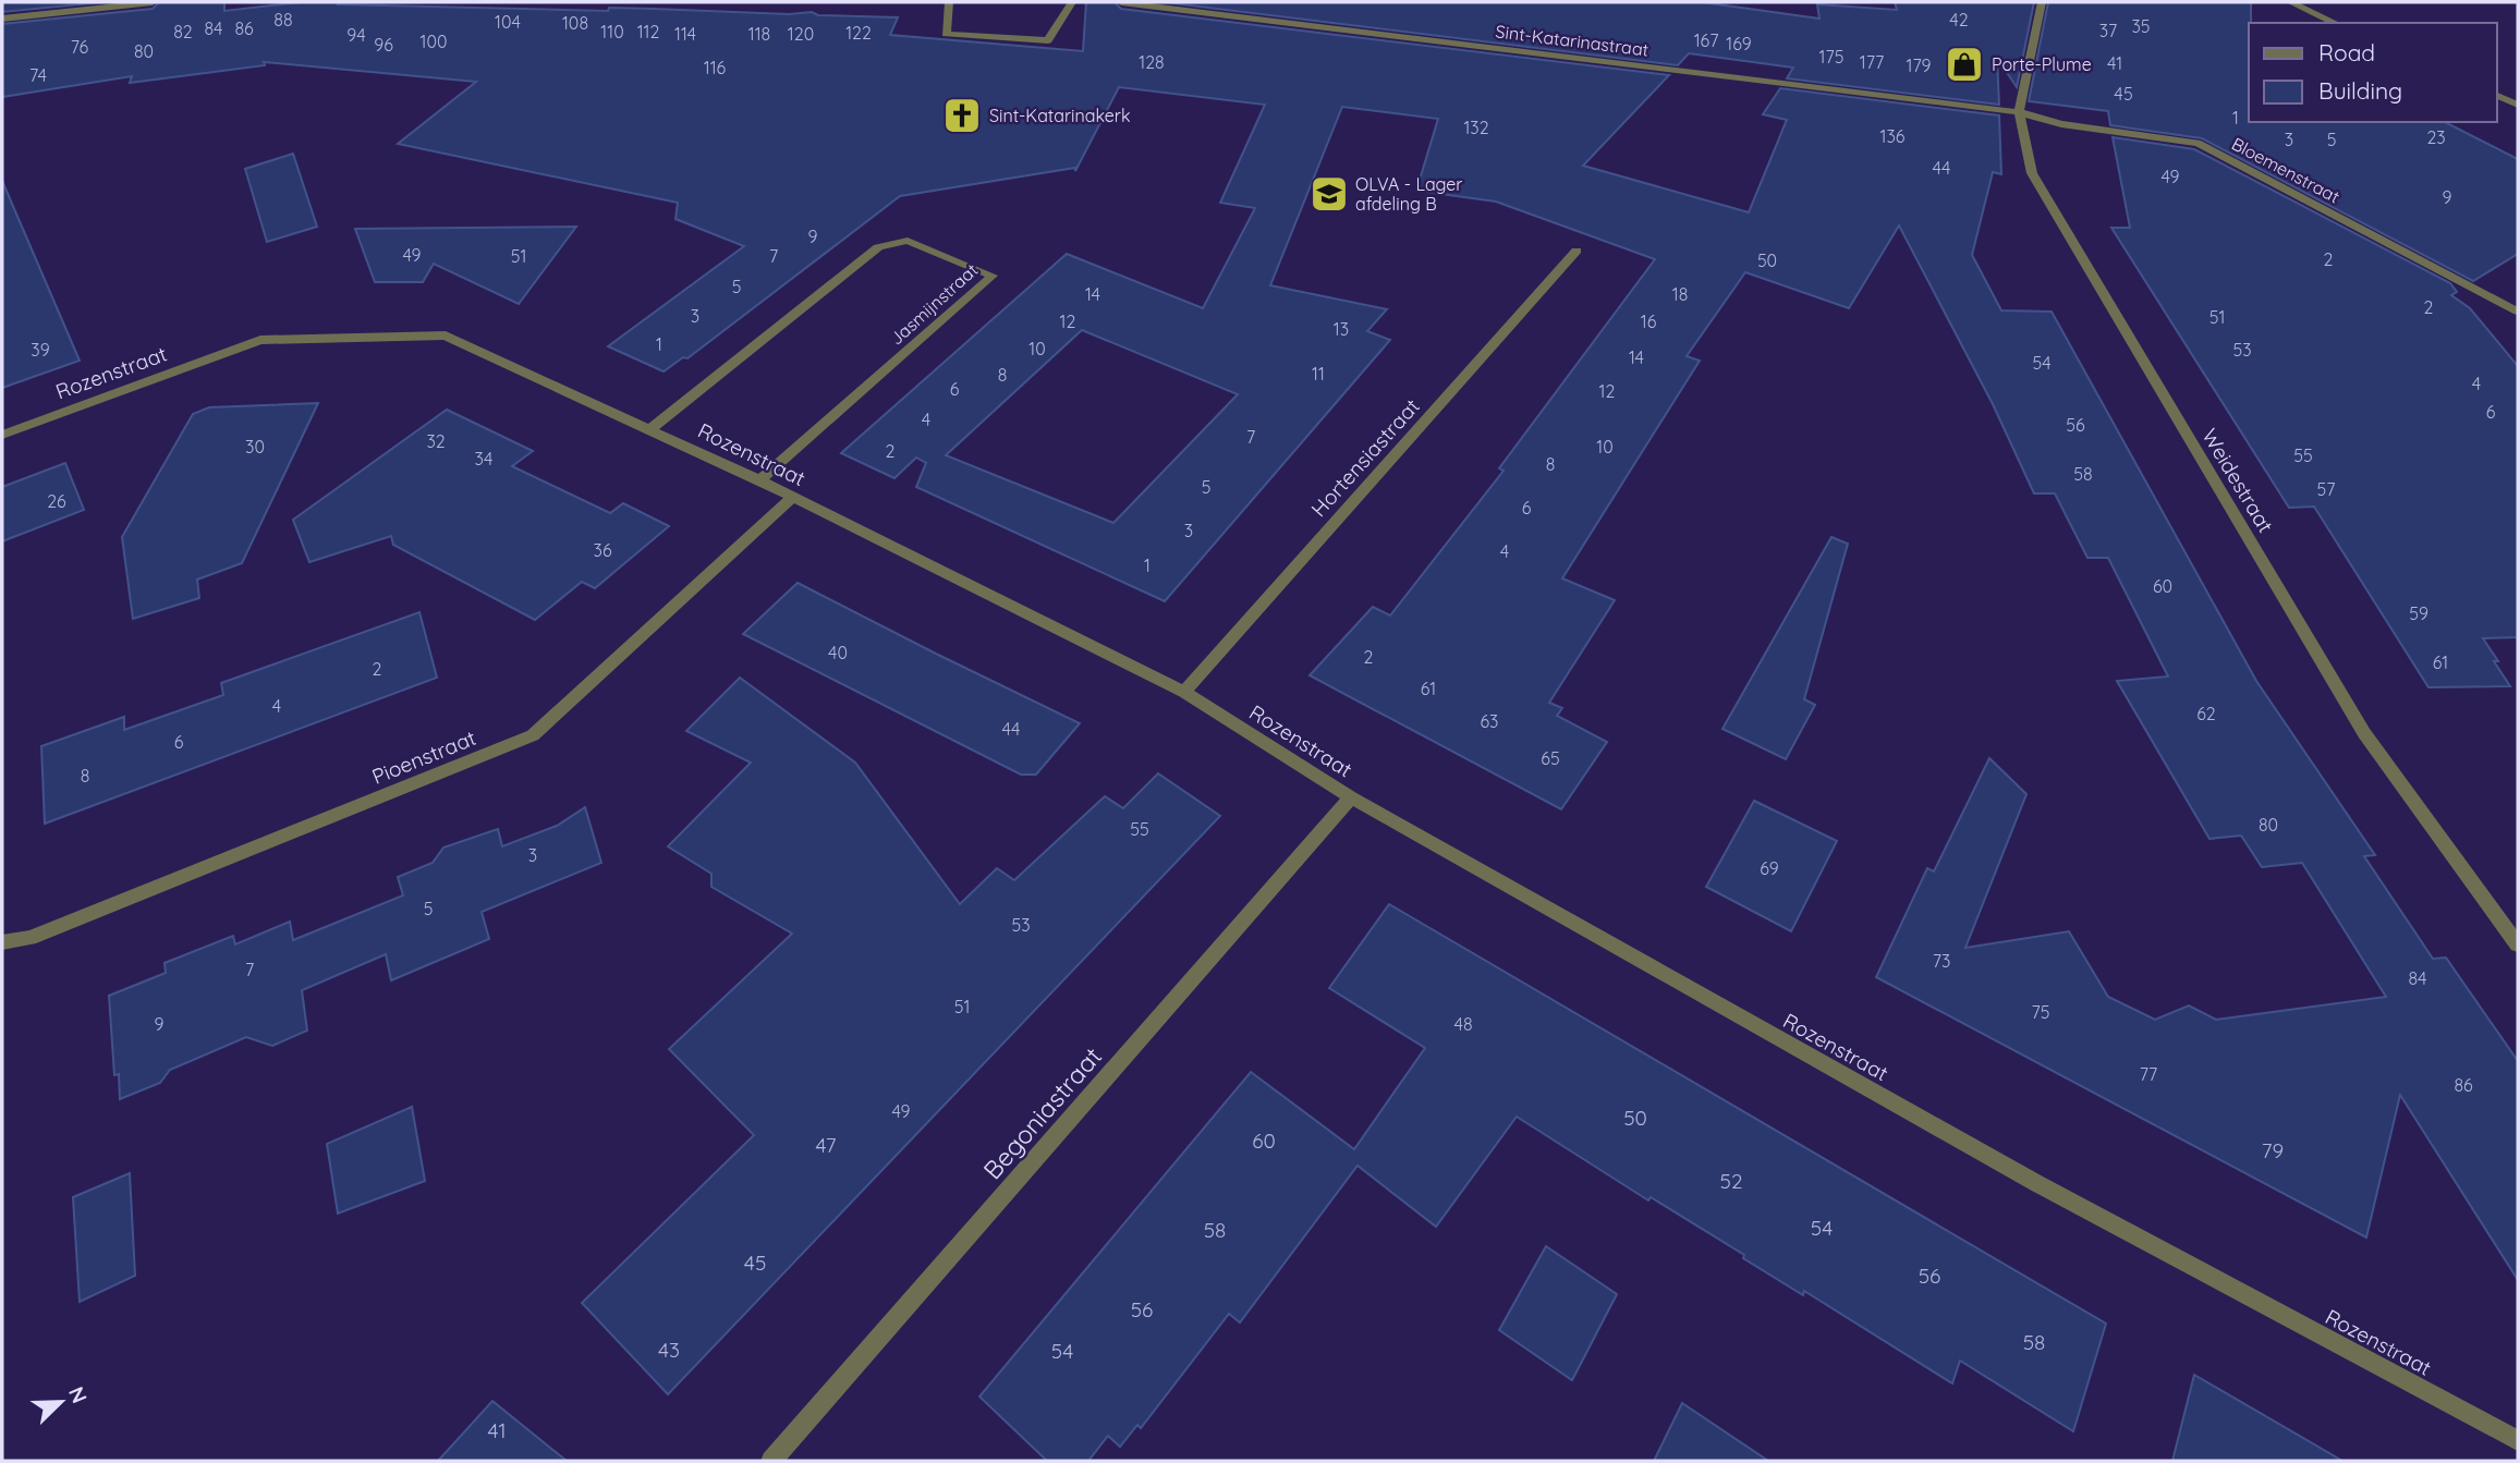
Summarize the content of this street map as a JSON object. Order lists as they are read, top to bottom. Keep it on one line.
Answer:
{"streets":{"street":["Sint-Katarinastraat","Bloemenstraat","Jasmijnstraat","Rozenstraat","Hortensiastraat","Weidestraat","Pioenstraat","Begoniastraat"]},"crossings":[["Sint-Katarinastraat","Bloemenstraat"],["Sint-Katarinastraat","Weidestraat"],["Bloemenstraat","Weidestraat"],["Jasmijnstraat","Rozenstraat"],["Rozenstraat","Hortensiastraat"],["Rozenstraat","Pioenstraat"],["Rozenstraat","Begoniastraat"]],"places":{"shop":["Porte-Plume"],"church":["Sint-Katarinakerk"],"school or university":["OLVA - Lager afdeling B"]},"house_numbers":["88","42","104","108","35","84","86","37","82","110","112","122","114","118","120","94","167","100","169","96","76","80","175","128","177","41","179","116","74","45","1","132","136","23","3","5","44","49","9","9","49","51","7","2","50","5","14","18","2","3","51","12","16","13","1","10","39","53","14","54","11","8","4","6","12","6","4","56","7","32","30","10","2","55","34","8","58","5","57","26","6","3","36","4","1","60","59","40","2","61","2","61","4","62","63","44","6","65","8","80","55","3","69","5","53","73","7","84","51","75","9","48","77","86","49","50","60","47","79","52","54","58","45","56","56","58","43","54","41"],"legend":["Road","Building"],"north":"top right"}
